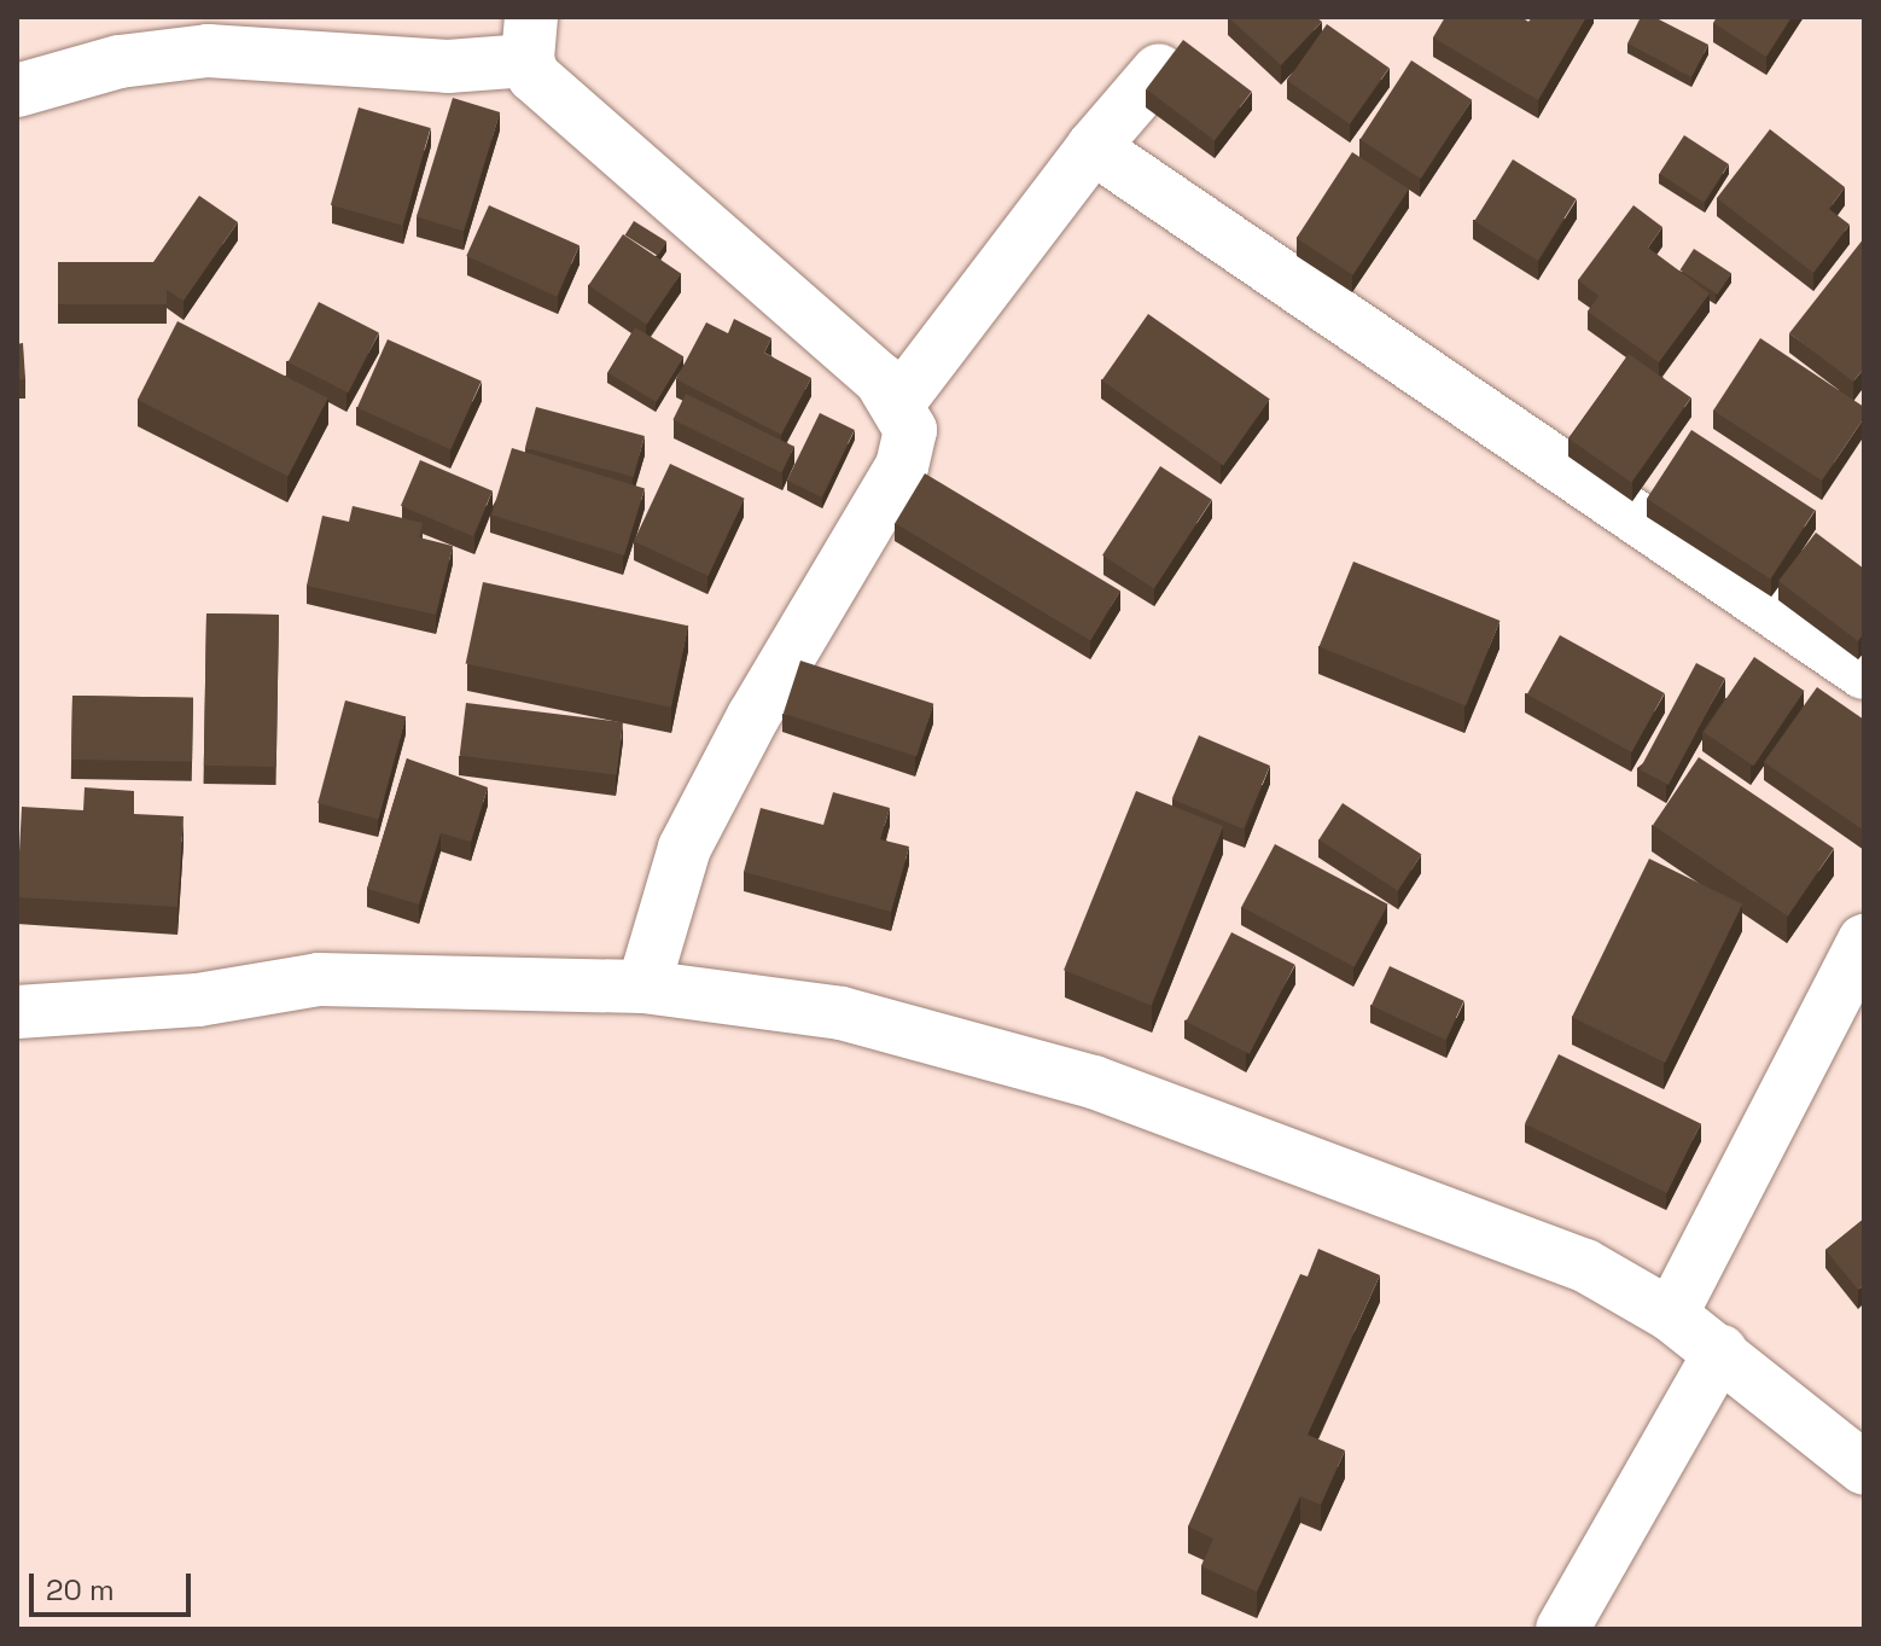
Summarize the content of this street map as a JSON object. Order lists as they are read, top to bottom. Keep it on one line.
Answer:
{"scale_bar":"20 m"}
